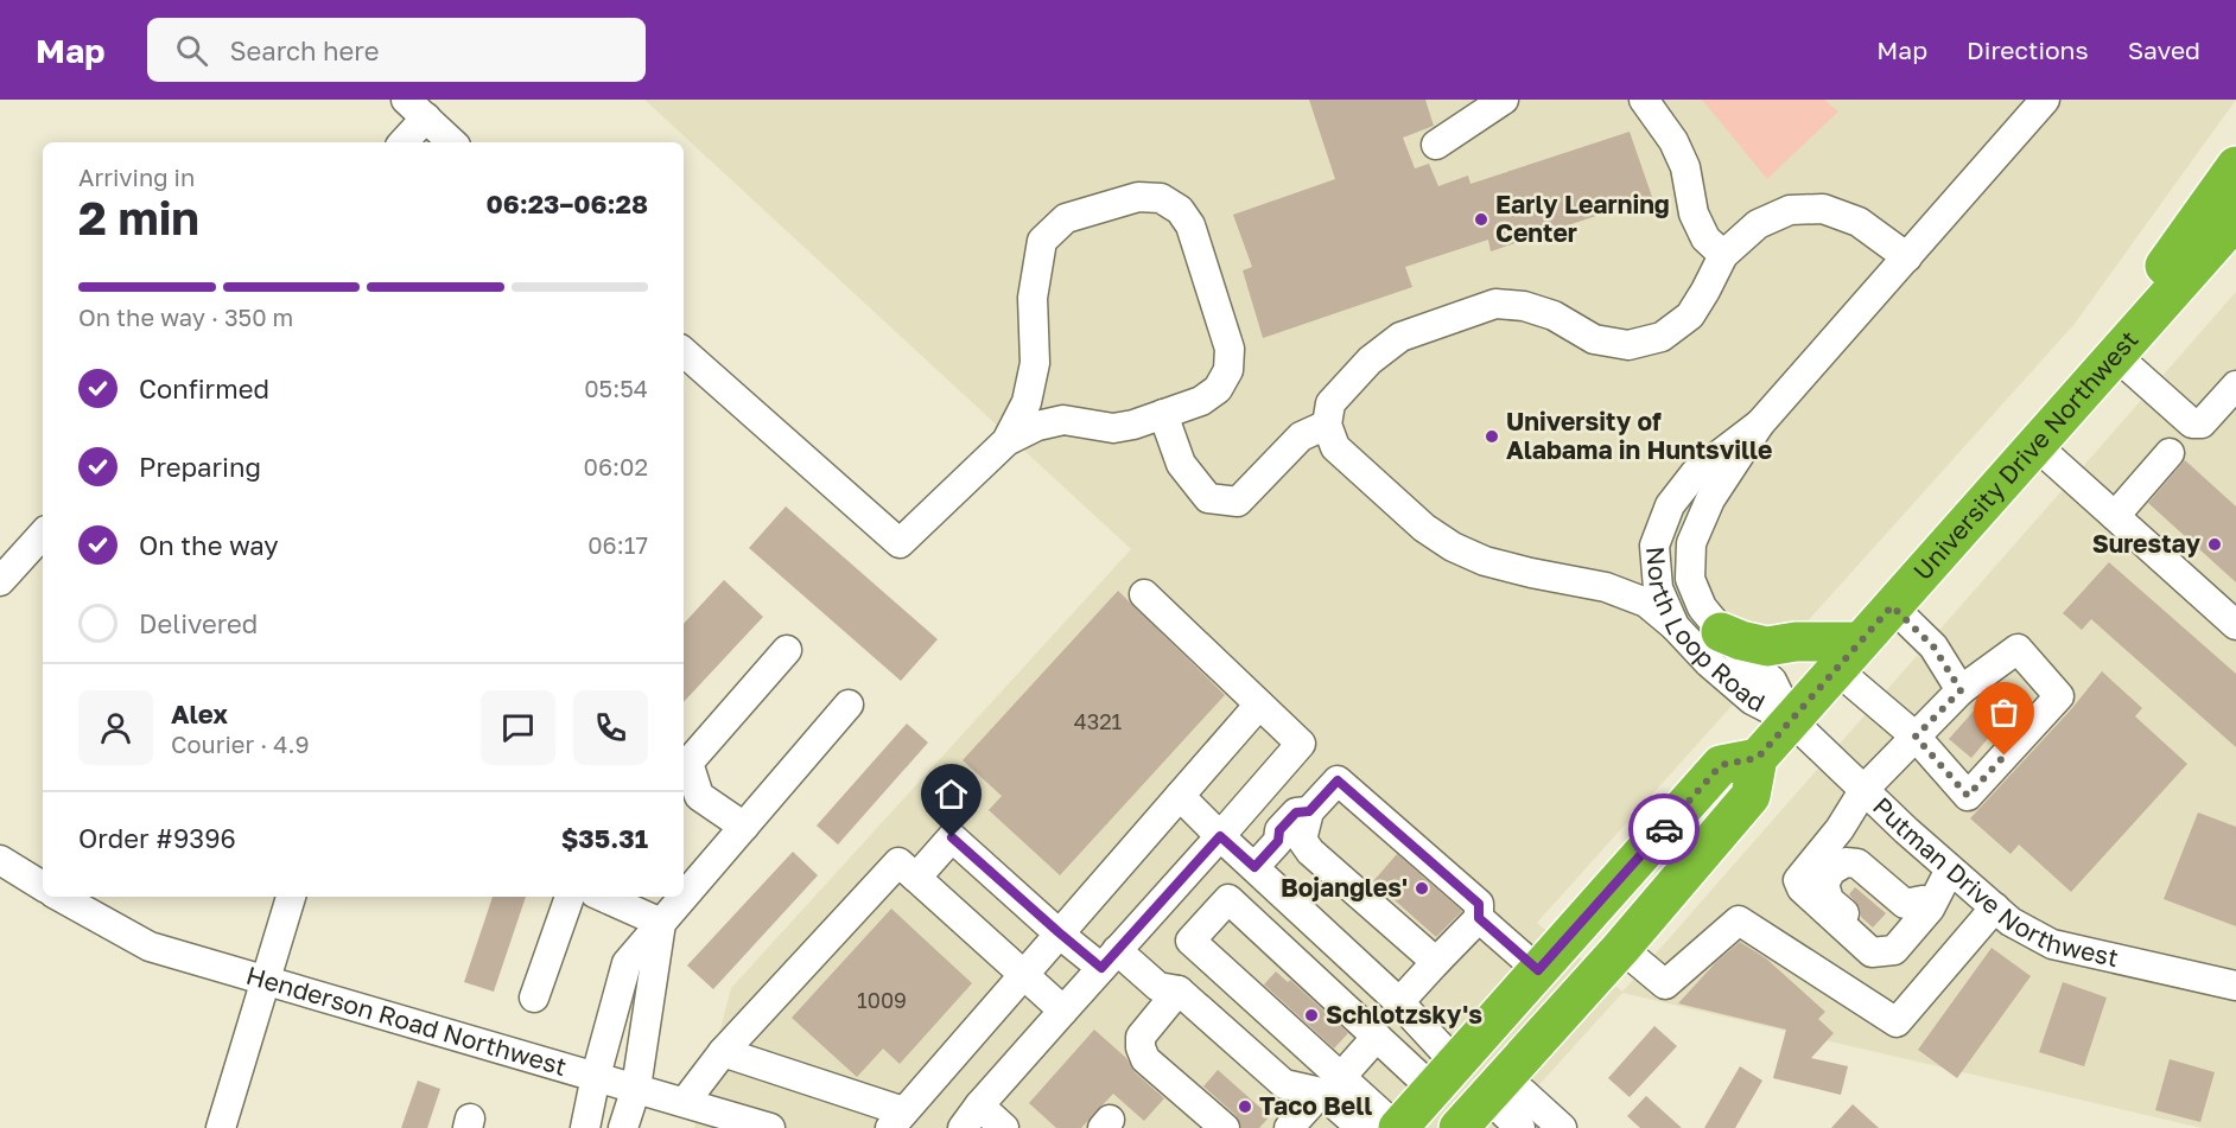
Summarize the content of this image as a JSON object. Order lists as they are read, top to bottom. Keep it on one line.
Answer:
{"streets":{"highway":["University Drive Northwest"],"street":["North Loop Road","Putman Drive Northwest","Henderson Road Northwest"]},"crossings":[["University Drive Northwest","North Loop Road"],["University Drive Northwest","Putman Drive Northwest"],["North Loop Road","Putman Drive Northwest"]],"places":["Early Learning Center","University of Alabama in Huntsville","Surestay","Bojangles'","Schlotzsky's","Taco Bell"],"house_numbers":["4321","1009"],"page":{"header":"Map","search":"Search here","nav":["Map","Directions","Saved"],"heading":["2 min","Arriving in","06:23–06:28"],"panel":["Alex","Courier · 4.9","Order #9396","$35.31"],"bar":"On the way · 350 m","list":[["Confirmed","05:54"],["Preparing","06:02"],["On the way","06:17"],"Delivered"]}}
